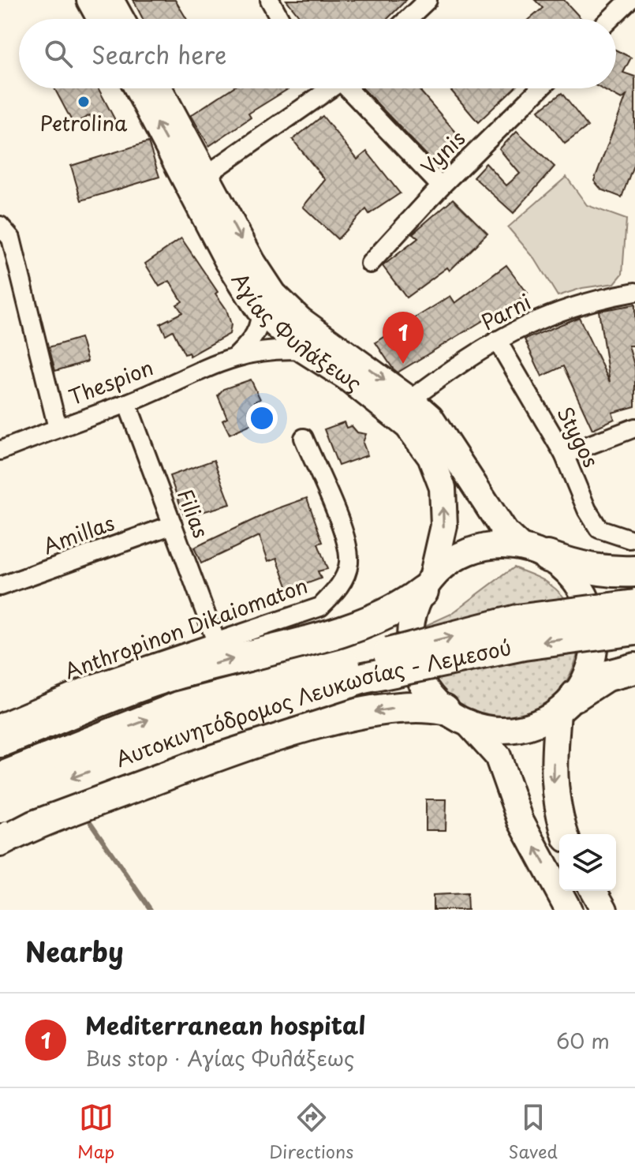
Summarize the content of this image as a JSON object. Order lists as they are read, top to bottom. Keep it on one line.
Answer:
{"streets":{"highway":["Αυτοκινητόδρομος Λευκωσίας - Λεμεσού"],"main road":["Αγίας Φυλάξεως"],"street":["Vynis","Parni","Thespion","Stygos","Filias","Amillas","Anthropinon Dikaiomaton"]},"crossings":[["Parni","Αγίας Φυλάξεως"],["Parni","Stygos"],["Αγίας Φυλάξεως","Thespion"],["Thespion","Filias"],["Filias","Amillas"],["Filias","Anthropinon Dikaiomaton"]],"places":["Petrolina"],"page":{"search":"Search here","pins":"1","heading":"Nearby","list":[{"mark":"1","name":"Mediterranean hospital","note":"Bus stop · Αγίας Φυλάξεως","value":"60 m"}],"nav":["Map","Directions","Saved"]}}
